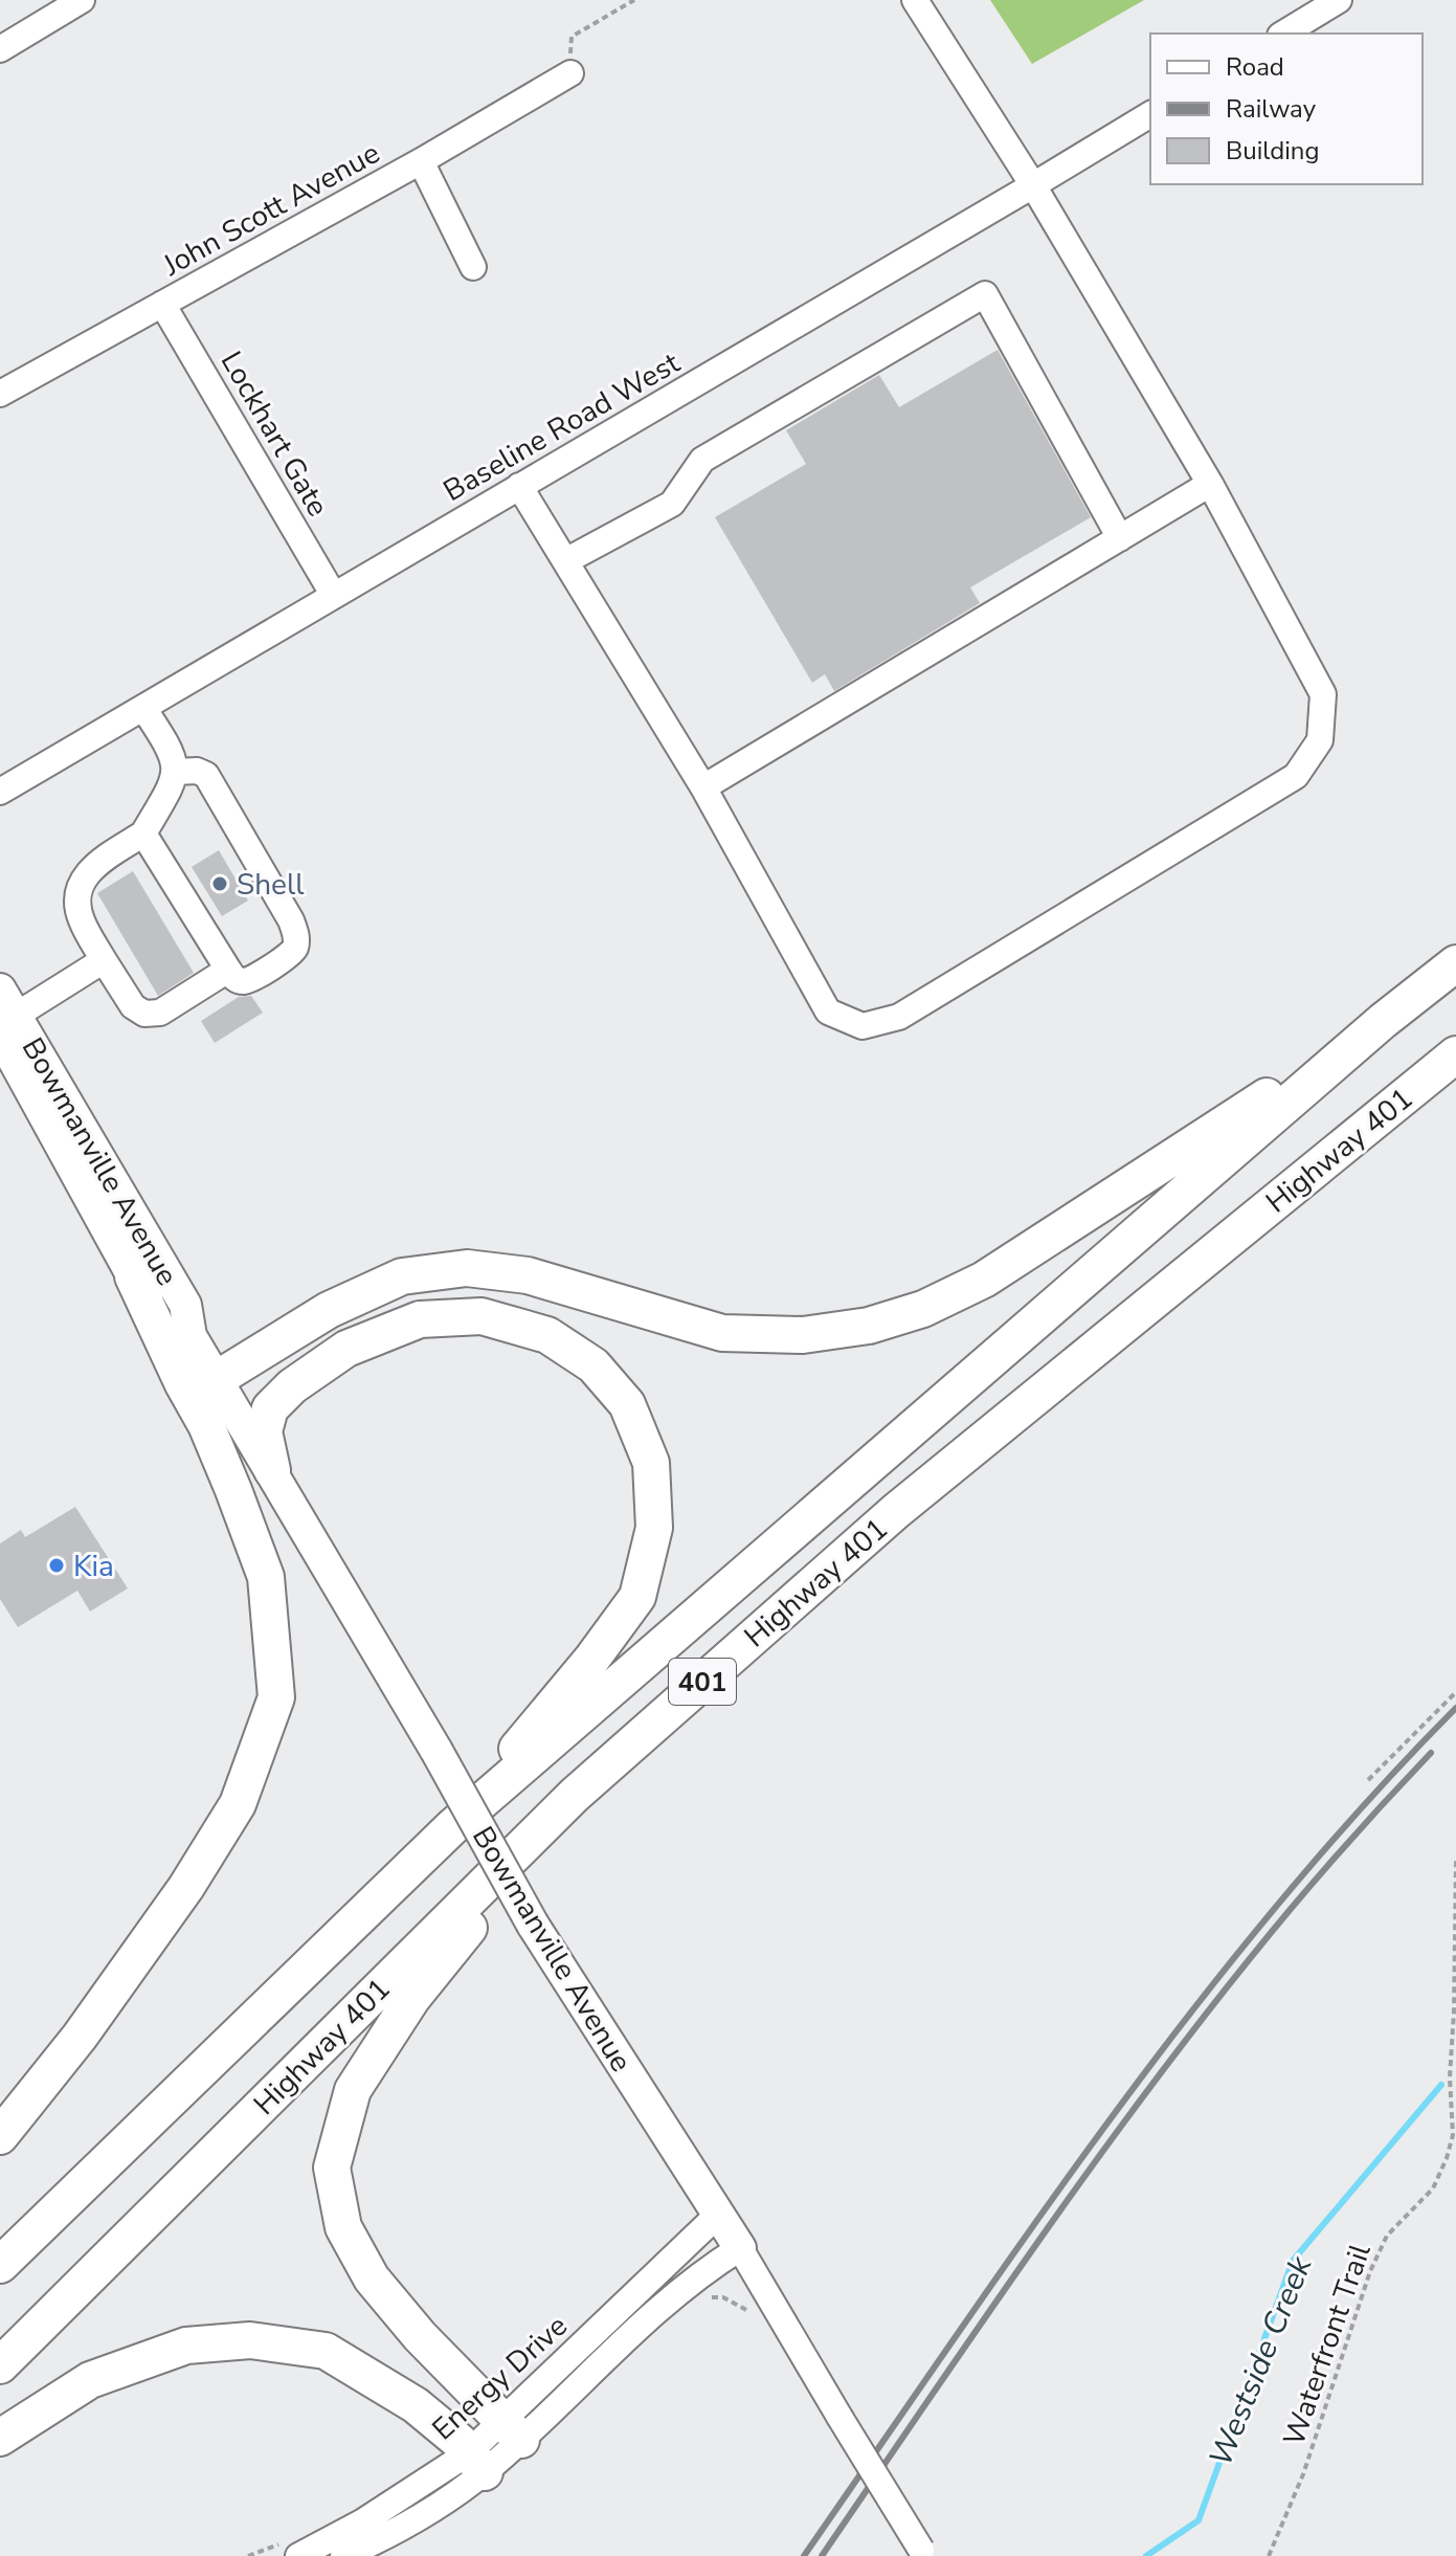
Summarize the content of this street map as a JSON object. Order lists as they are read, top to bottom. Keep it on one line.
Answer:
{"streets":{"highway":["Highway 401","401"],"main road":["Bowmanville Avenue"],"street":["John Scott Avenue","Baseline Road West","Lockhart Gate","Energy Drive"],"path":["Waterfront Trail"]},"crossings":[["John Scott Avenue","Lockhart Gate"],["Baseline Road West","Lockhart Gate"],["Bowmanville Avenue","Energy Drive"]],"water":["Westside Creek"],"places":["Shell","Kia"],"legend":["Road","Railway","Building"]}
